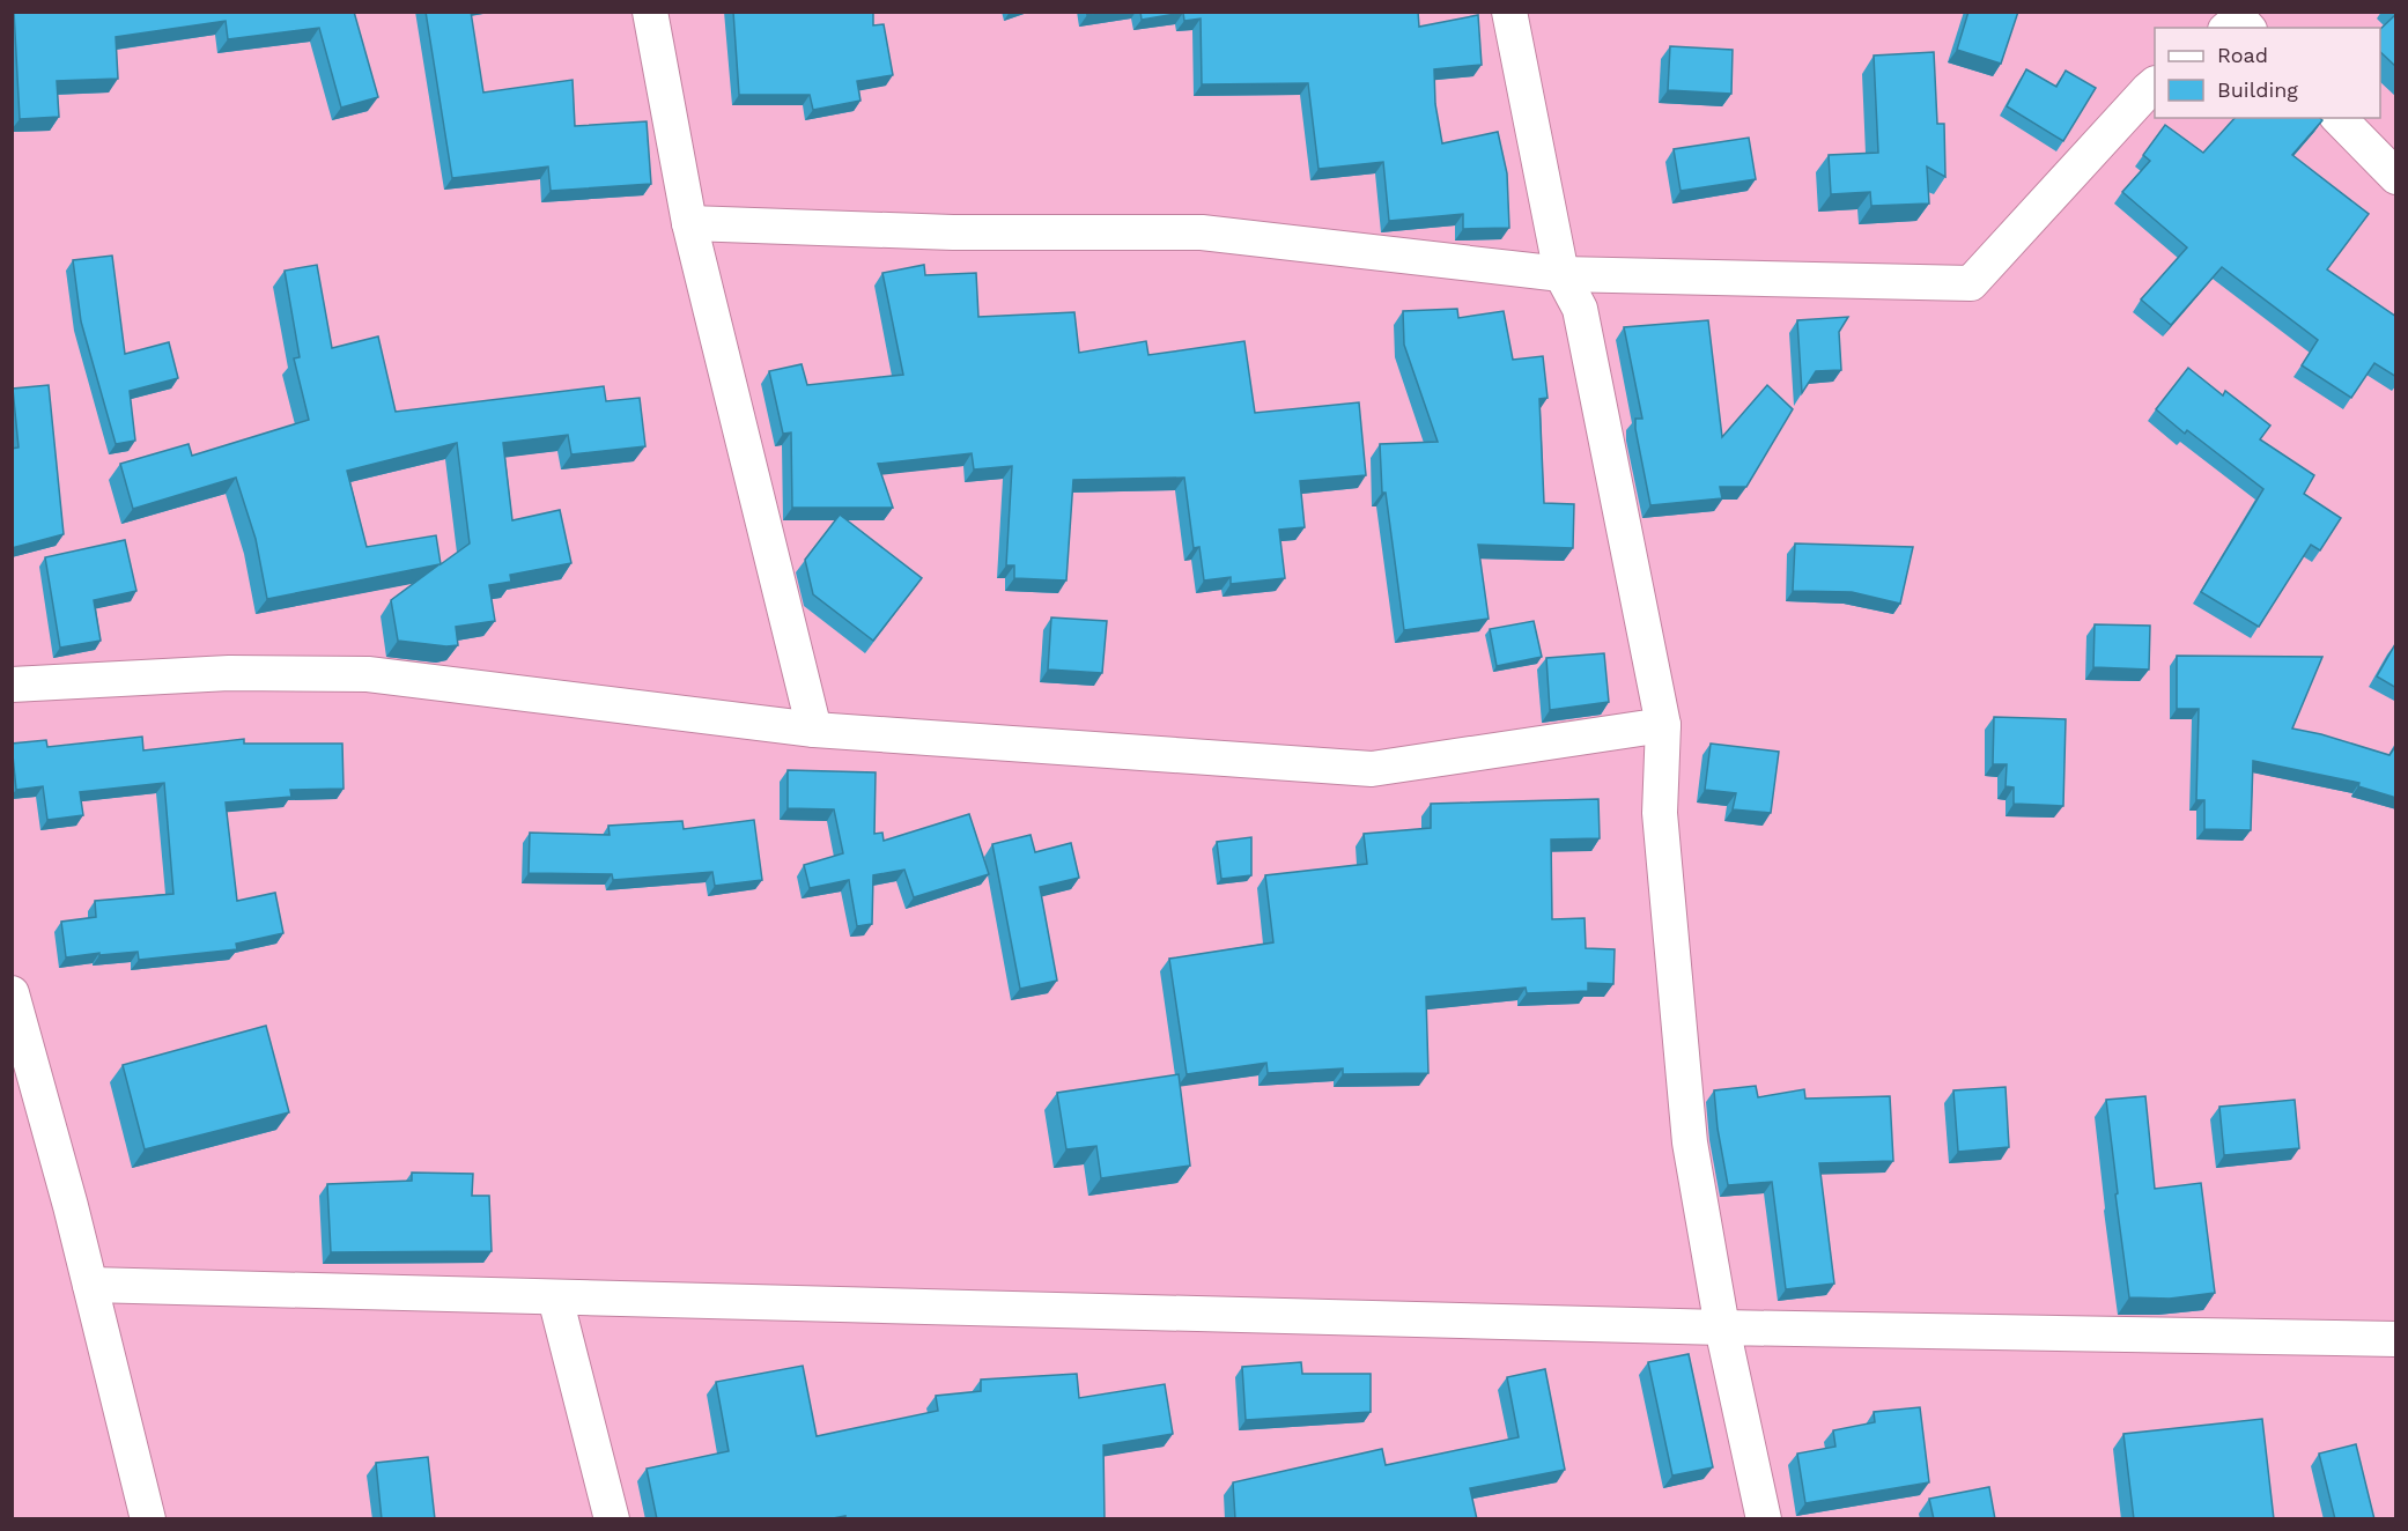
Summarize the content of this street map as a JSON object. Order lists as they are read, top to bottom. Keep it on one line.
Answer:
{"legend":["Road","Building"]}
